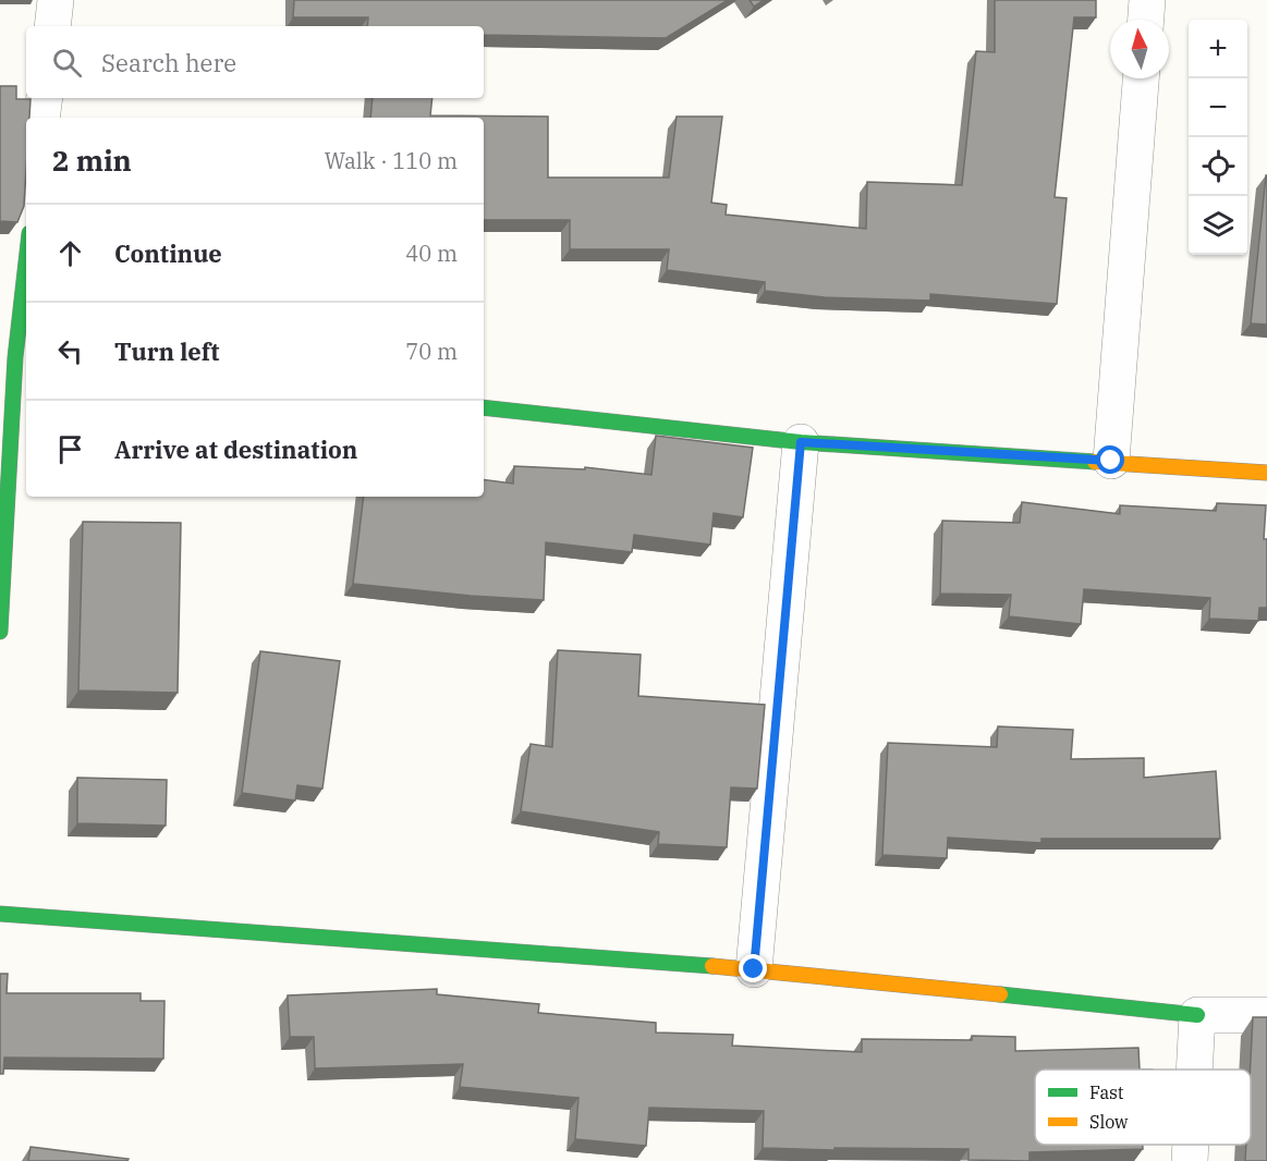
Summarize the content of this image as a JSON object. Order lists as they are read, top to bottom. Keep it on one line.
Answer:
{"legend":["Fast","Slow"],"north":"top","page":{"map_buttons":["+","−"],"search":"Search here","heading":["2 min","Walk · 110 m"],"list":[["Continue","40 m"],["Turn left","70 m"],"Arrive at destination"]}}
